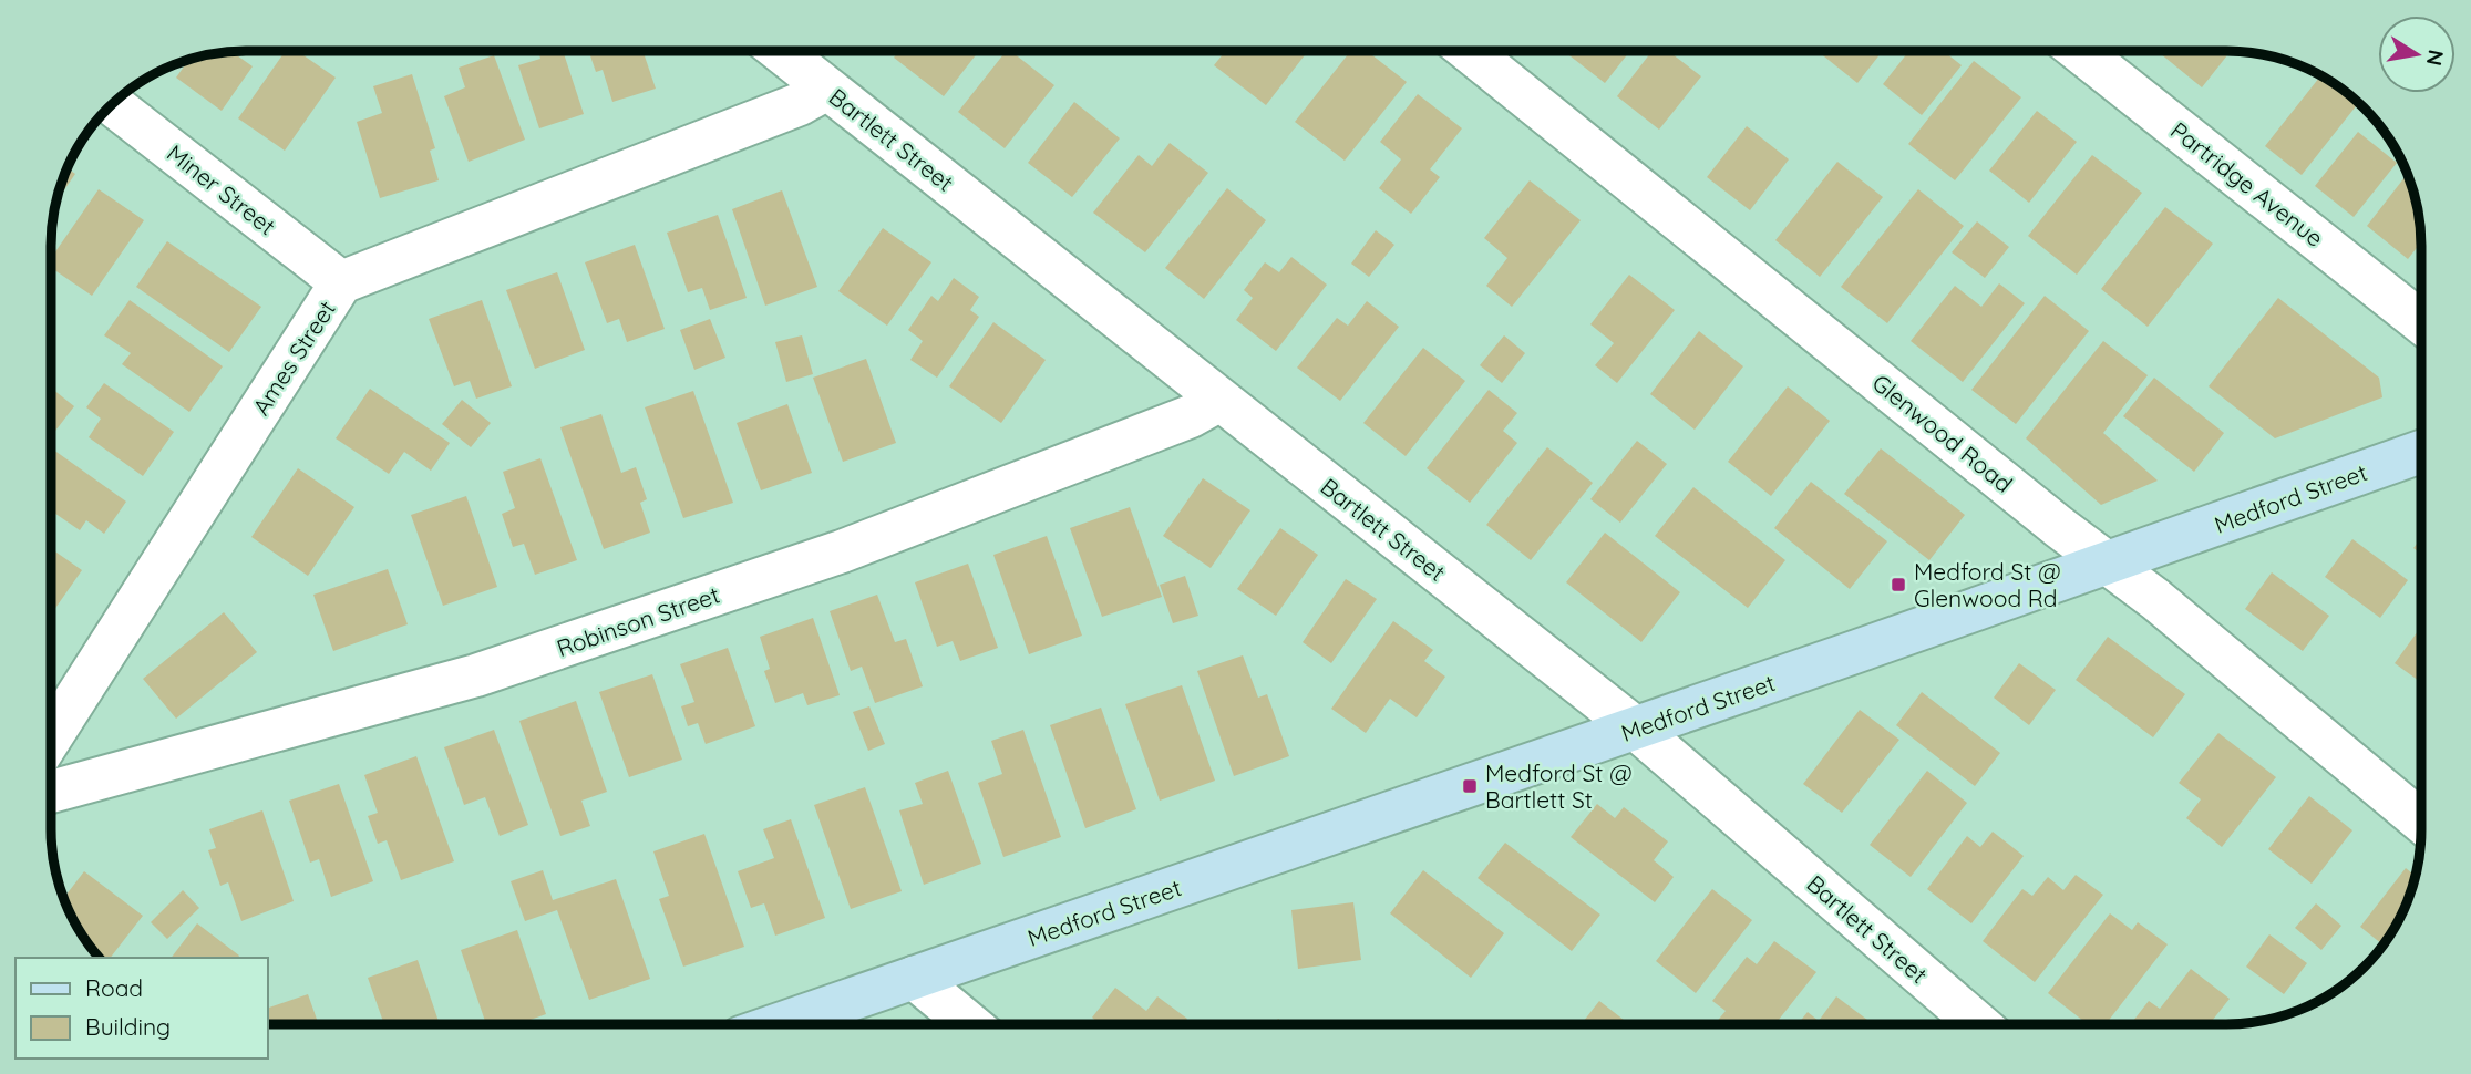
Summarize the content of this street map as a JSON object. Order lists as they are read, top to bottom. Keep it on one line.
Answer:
{"streets":{"main road":["Medford Street"],"street":["Bartlett Street","Partridge Avenue","Miner Street","Ames Street","Glenwood Road","Robinson Street"]},"crossings":[["Bartlett Street","Ames Street"],["Bartlett Street","Medford Street"],["Bartlett Street","Robinson Street"],["Miner Street","Ames Street"],["Glenwood Road","Medford Street"]],"places":{"transit":["Medford St @ Glenwood Rd","Medford St @ Bartlett St"]},"legend":["Road","Building"],"north":"right"}
